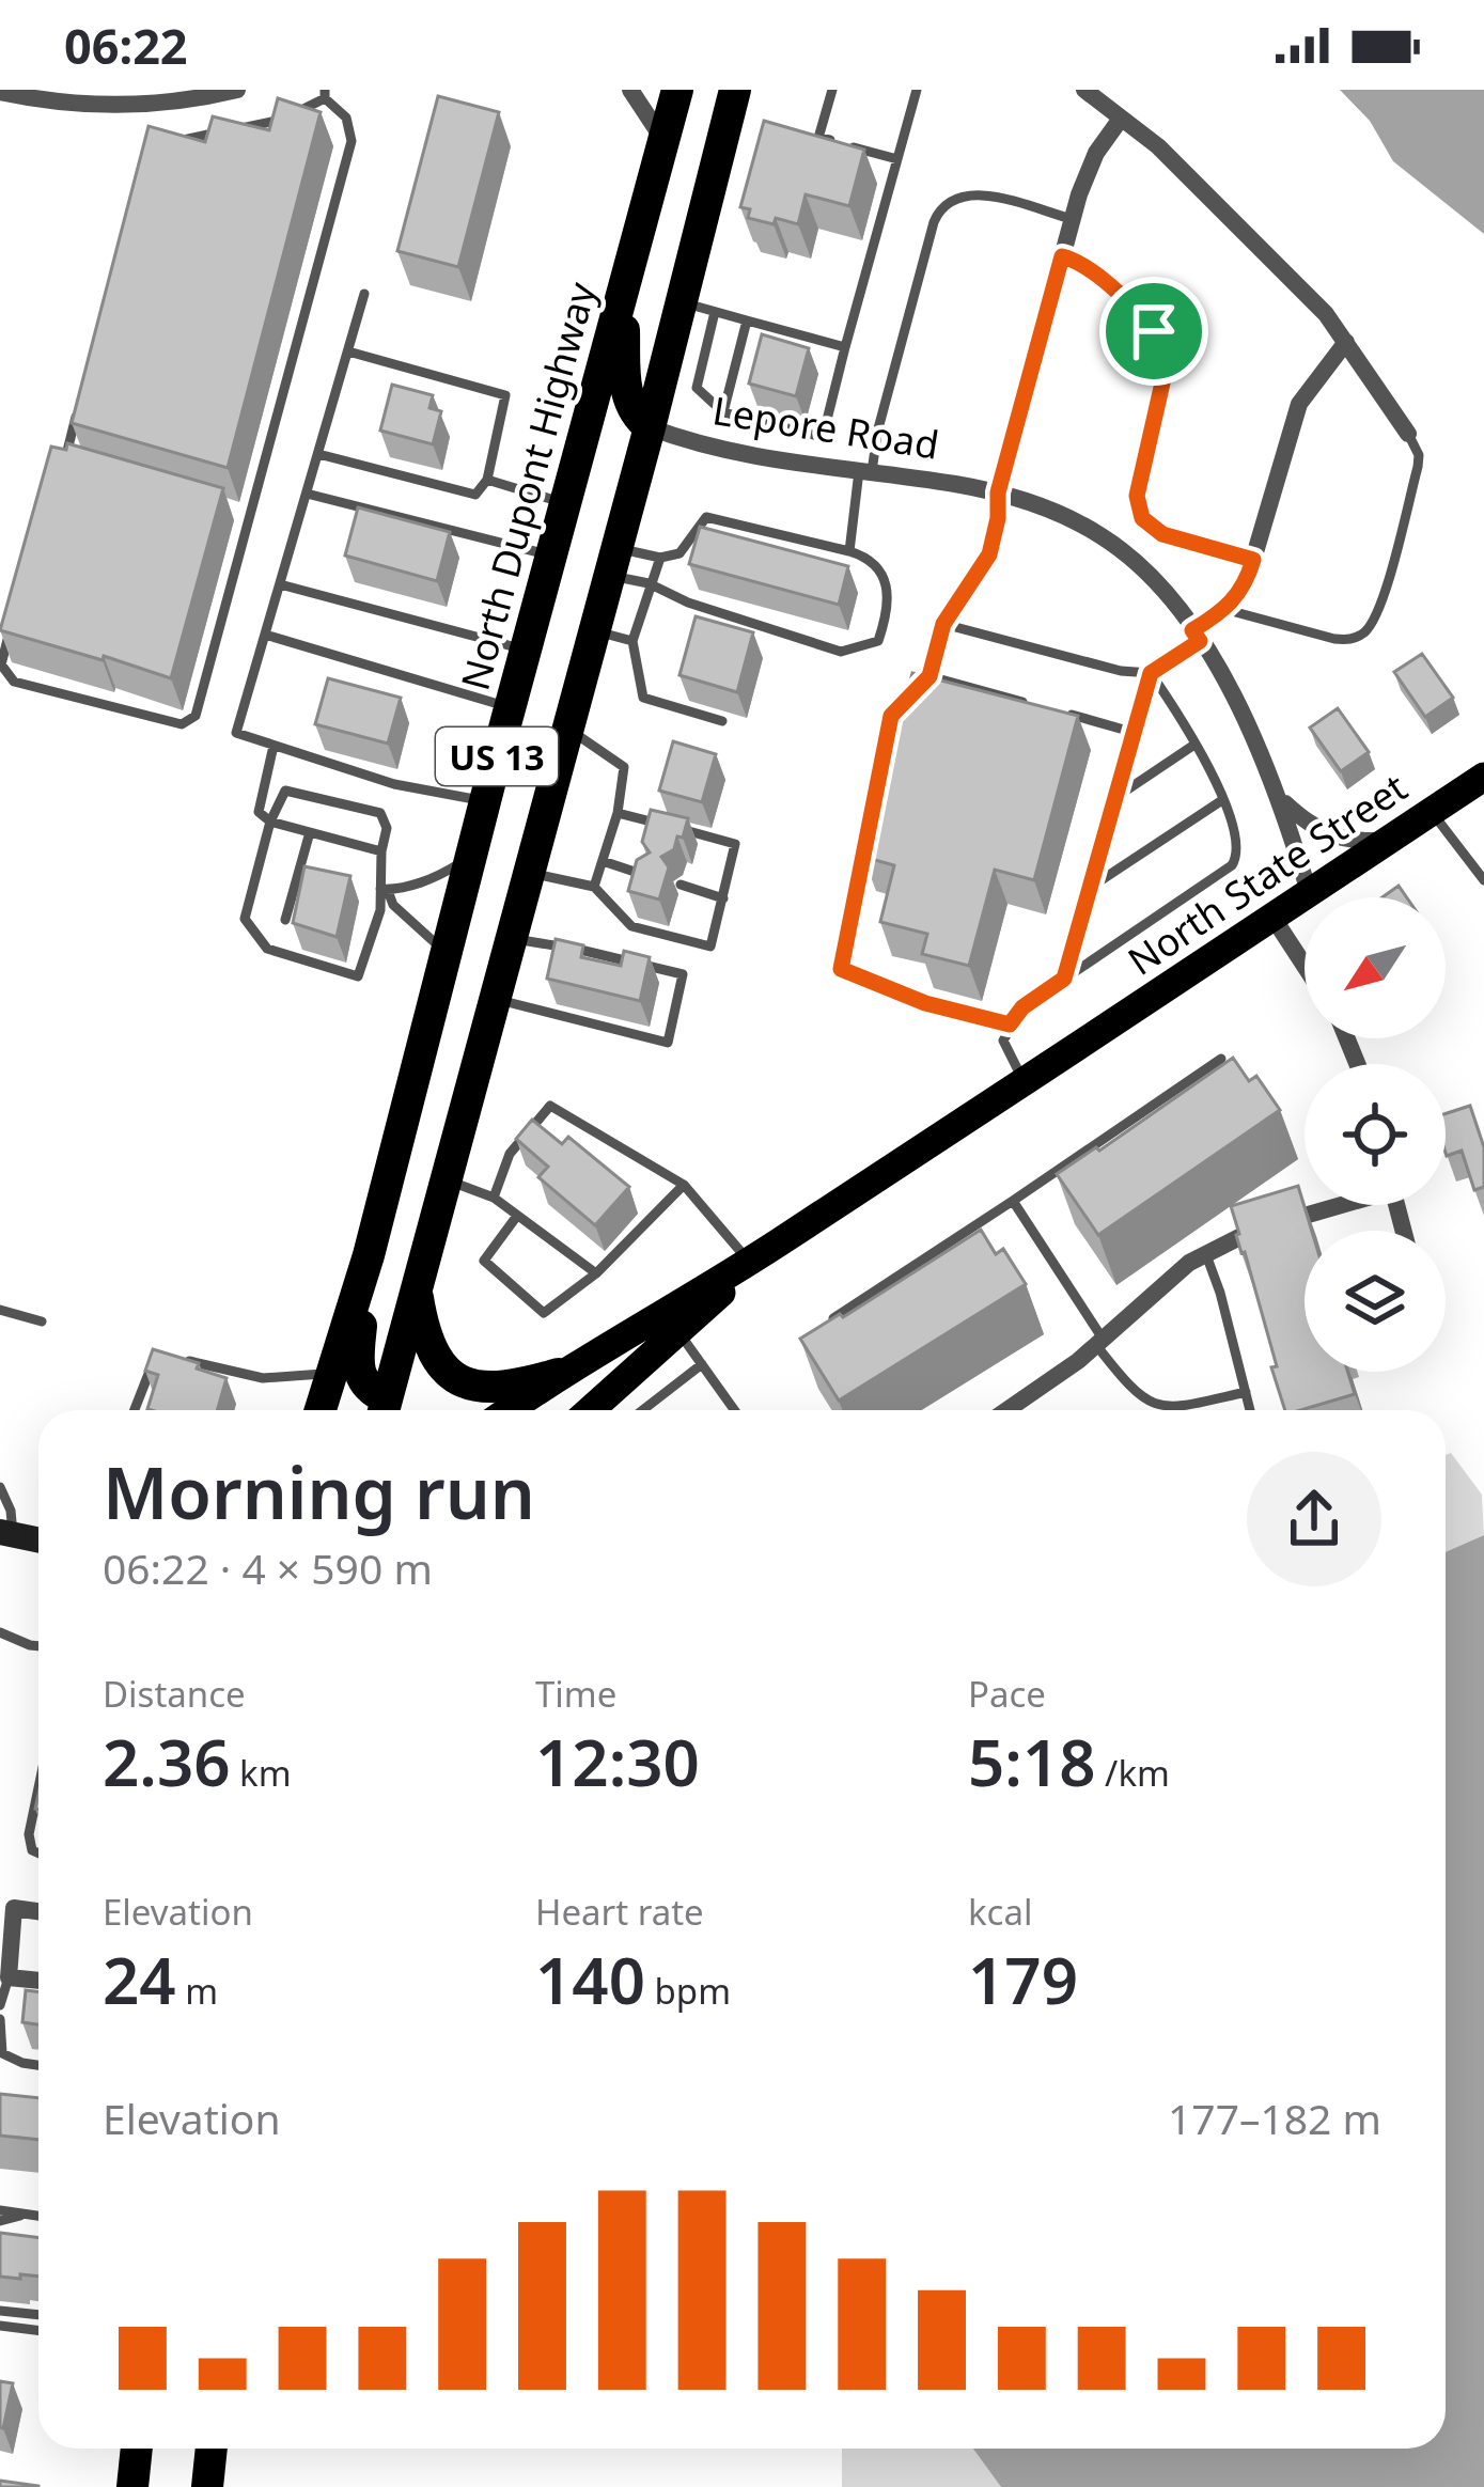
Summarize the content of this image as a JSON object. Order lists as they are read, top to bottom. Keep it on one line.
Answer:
{"streets":{"highway":["North Dupont Highway","US 13"],"main road":["North State Street"],"street":["Lepore Road"]},"crossings":[["Lepore Road","US 13"],["Lepore Road","North State Street"]],"north":"bottom left","page":{"status":"06:22","heading":["Morning run","06:22 · 4 × 590 m"],"stats":[["Distance","2.36 km"],["Time","12:30"],["Pace","5:18 /km"],["Elevation","24 m"],["Heart rate","140 bpm"],["kcal","179"]],"chart":["Elevation","177–182 m"]}}
